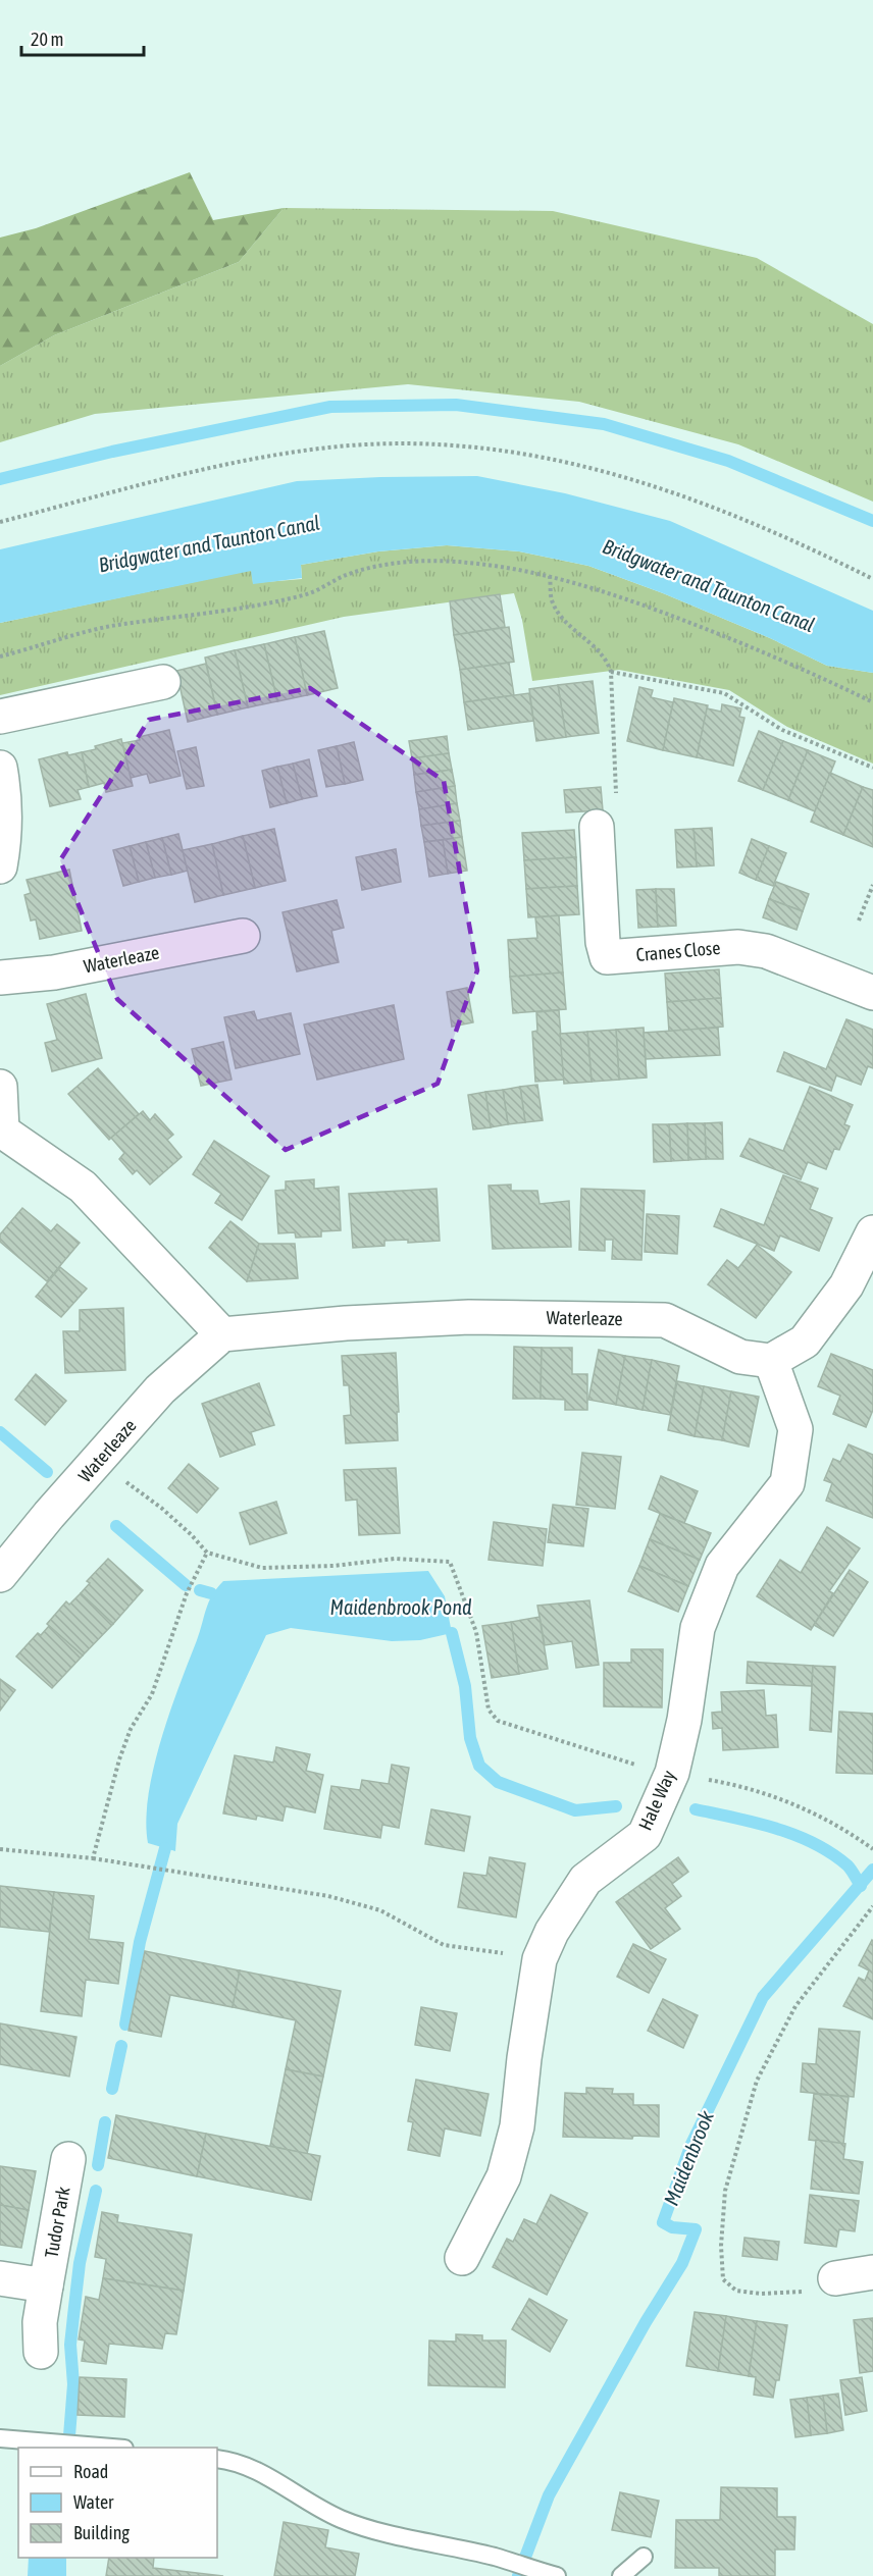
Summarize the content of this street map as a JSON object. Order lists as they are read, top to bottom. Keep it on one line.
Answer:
{"streets":{"street":["Cranes Close","Waterleaze","Hale Way","Tudor Park"]},"crossings":[["Waterleaze","Hale Way"]],"water":["Bridgwater and Taunton Canal","Maidenbrook Pond","Maidenbrook"],"legend":["Road","Water","Building"],"scale_bar":"20 m"}
